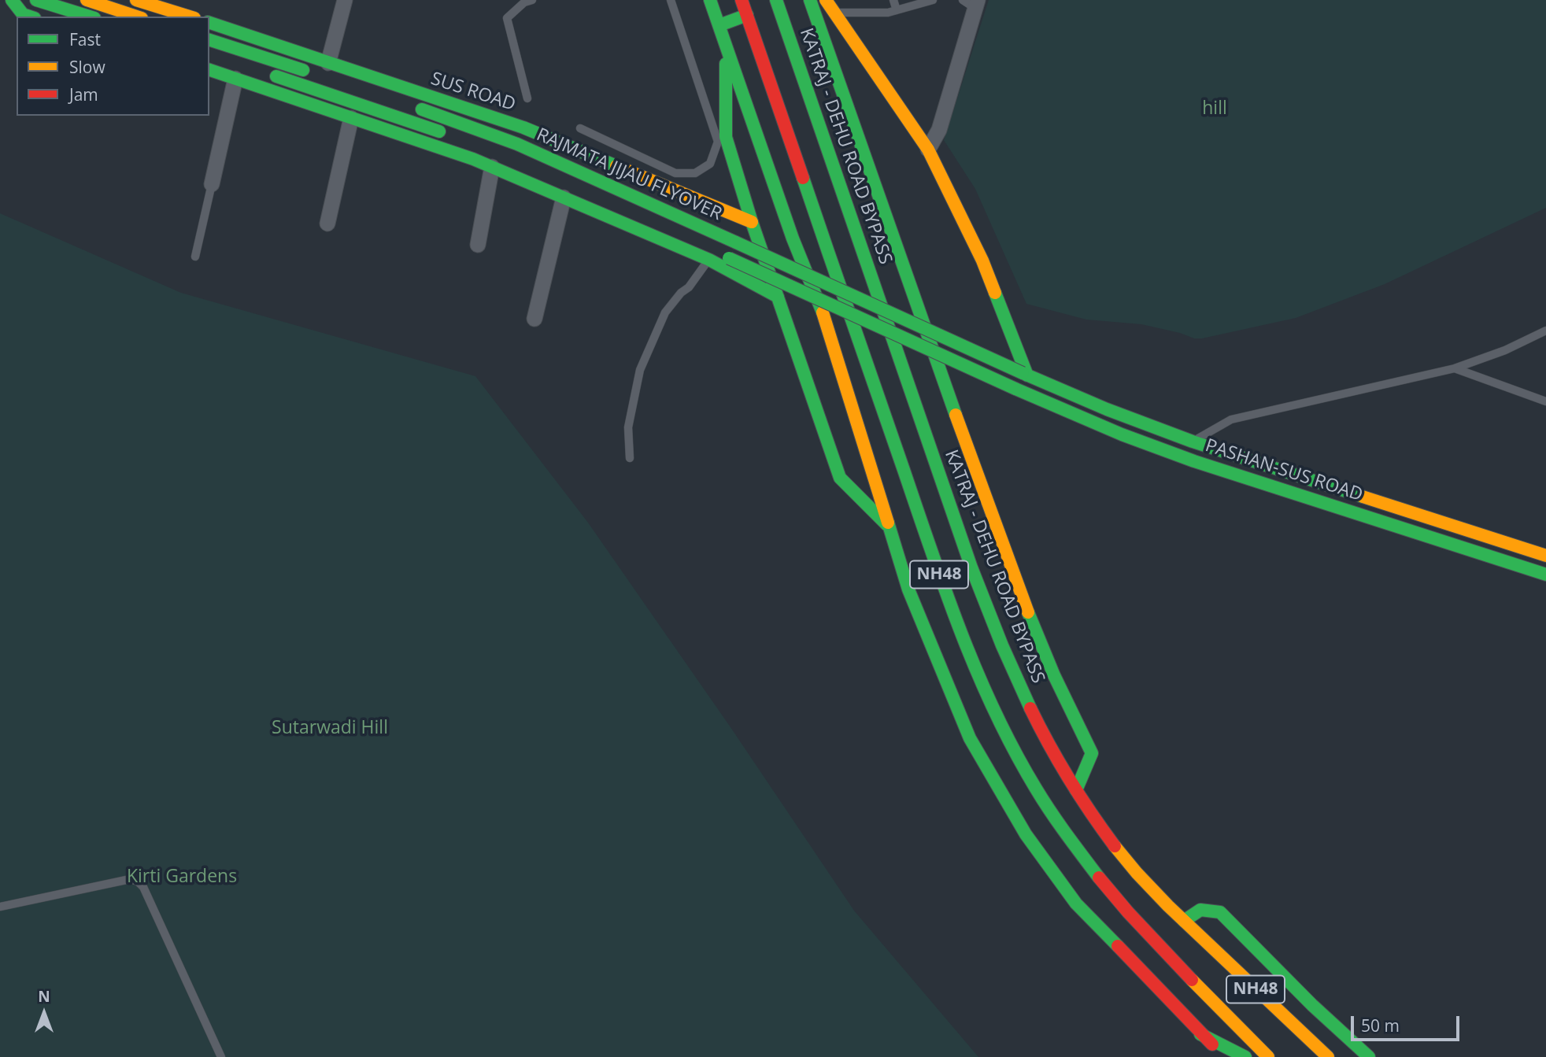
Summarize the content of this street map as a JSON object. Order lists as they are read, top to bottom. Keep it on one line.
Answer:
{"streets":{"main road":["SUS ROAD","KATRAJ - DEHU ROAD BYPASS","RAJMATA JIJAU FLYOVER","PASHAN-SUS ROAD","NH48"]},"crossings":[["RAJMATA JIJAU FLYOVER","PASHAN-SUS ROAD"]],"parks":["hill","Sutarwadi Hill","Kirti Gardens"],"legend":["Fast","Slow","Jam"],"scale_bar":"50 m","north":"top"}
